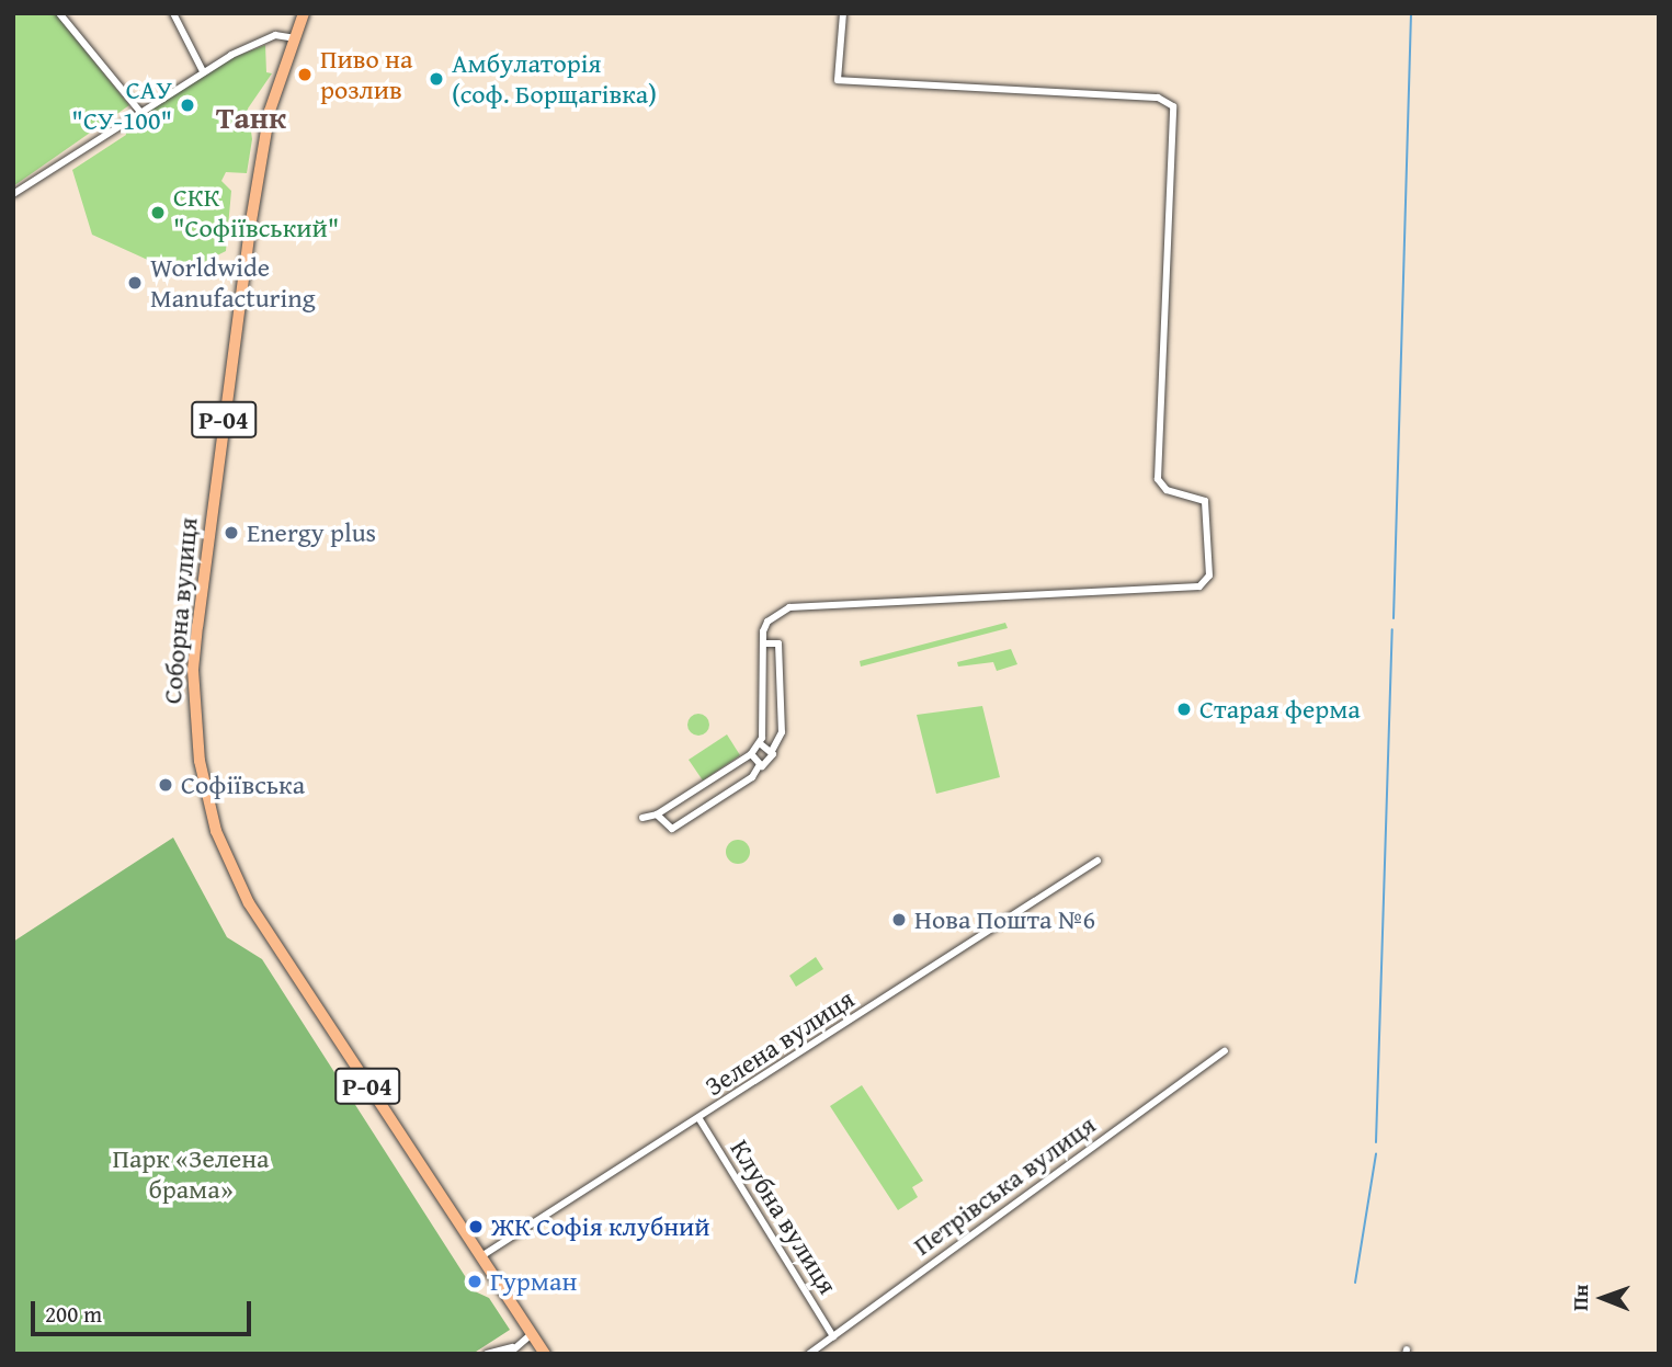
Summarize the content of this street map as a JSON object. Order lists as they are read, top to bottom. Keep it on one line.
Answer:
{"streets":{"main road":["Р-04","Соборна вулиця"],"street":["Зелена вулиця","Петрівська вулиця","Клубна вулиця"]},"crossings":[["Соборна вулиця","Зелена вулиця"],["Зелена вулиця","Клубна вулиця"],["Петрівська вулиця","Клубна вулиця"]],"districts":["Танк"],"parks":["Парк «Зелена брама»"],"places":["Пиво на розлив","Амбулаторія (соф. Борщагівка)","САУ \"СУ-100\"","СКК \"Софіївський\"","Worldwide Manufacturing","Energy plus","Старая ферма","Софіївська","Нова Пошта №6","ЖК Софія клубний","Гурман"],"scale_bar":"200 m","north":"left"}
